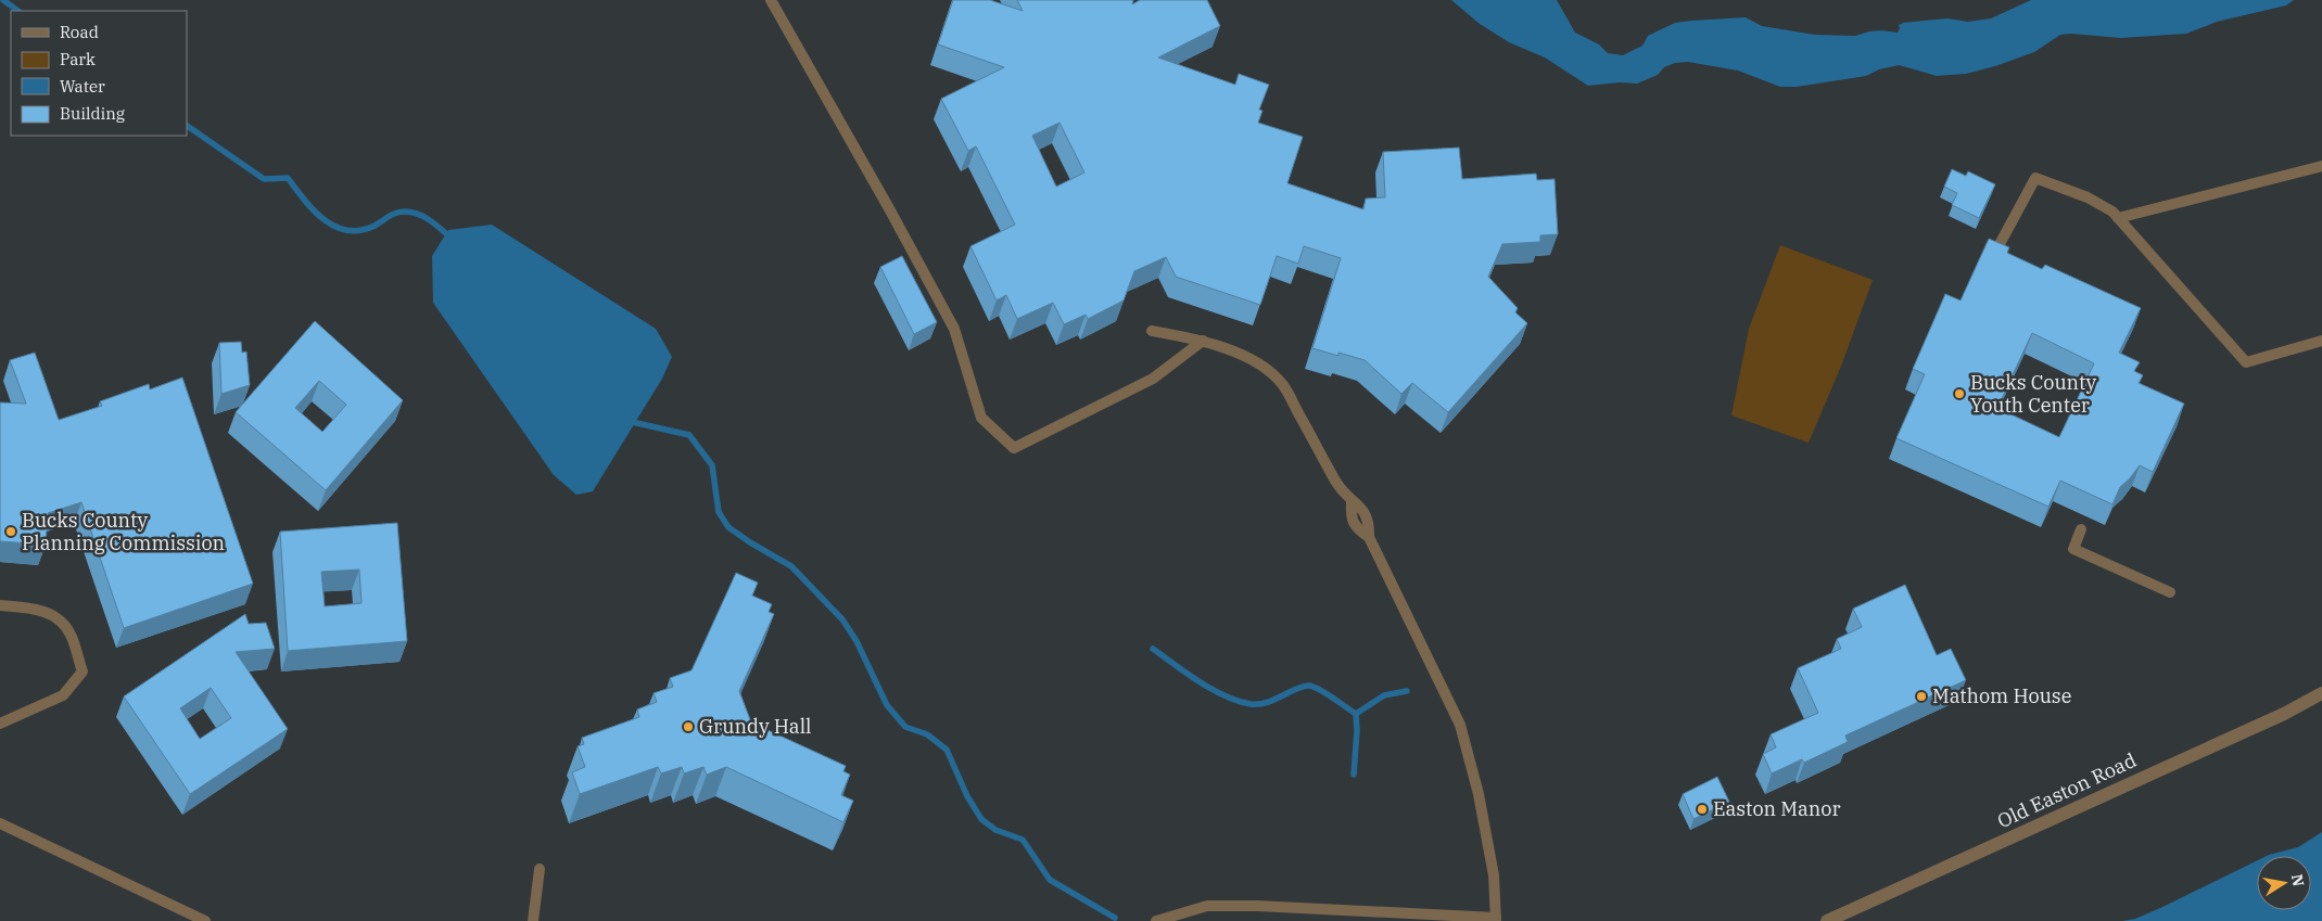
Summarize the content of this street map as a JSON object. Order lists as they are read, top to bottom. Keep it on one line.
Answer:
{"streets":{"street":["Old Easton Road"]},"places":["Bucks County Youth Center","Bucks County Planning Commission","Mathom House","Grundy Hall","Easton Manor"],"legend":["Road","Park","Water","Building"],"north":"right"}
